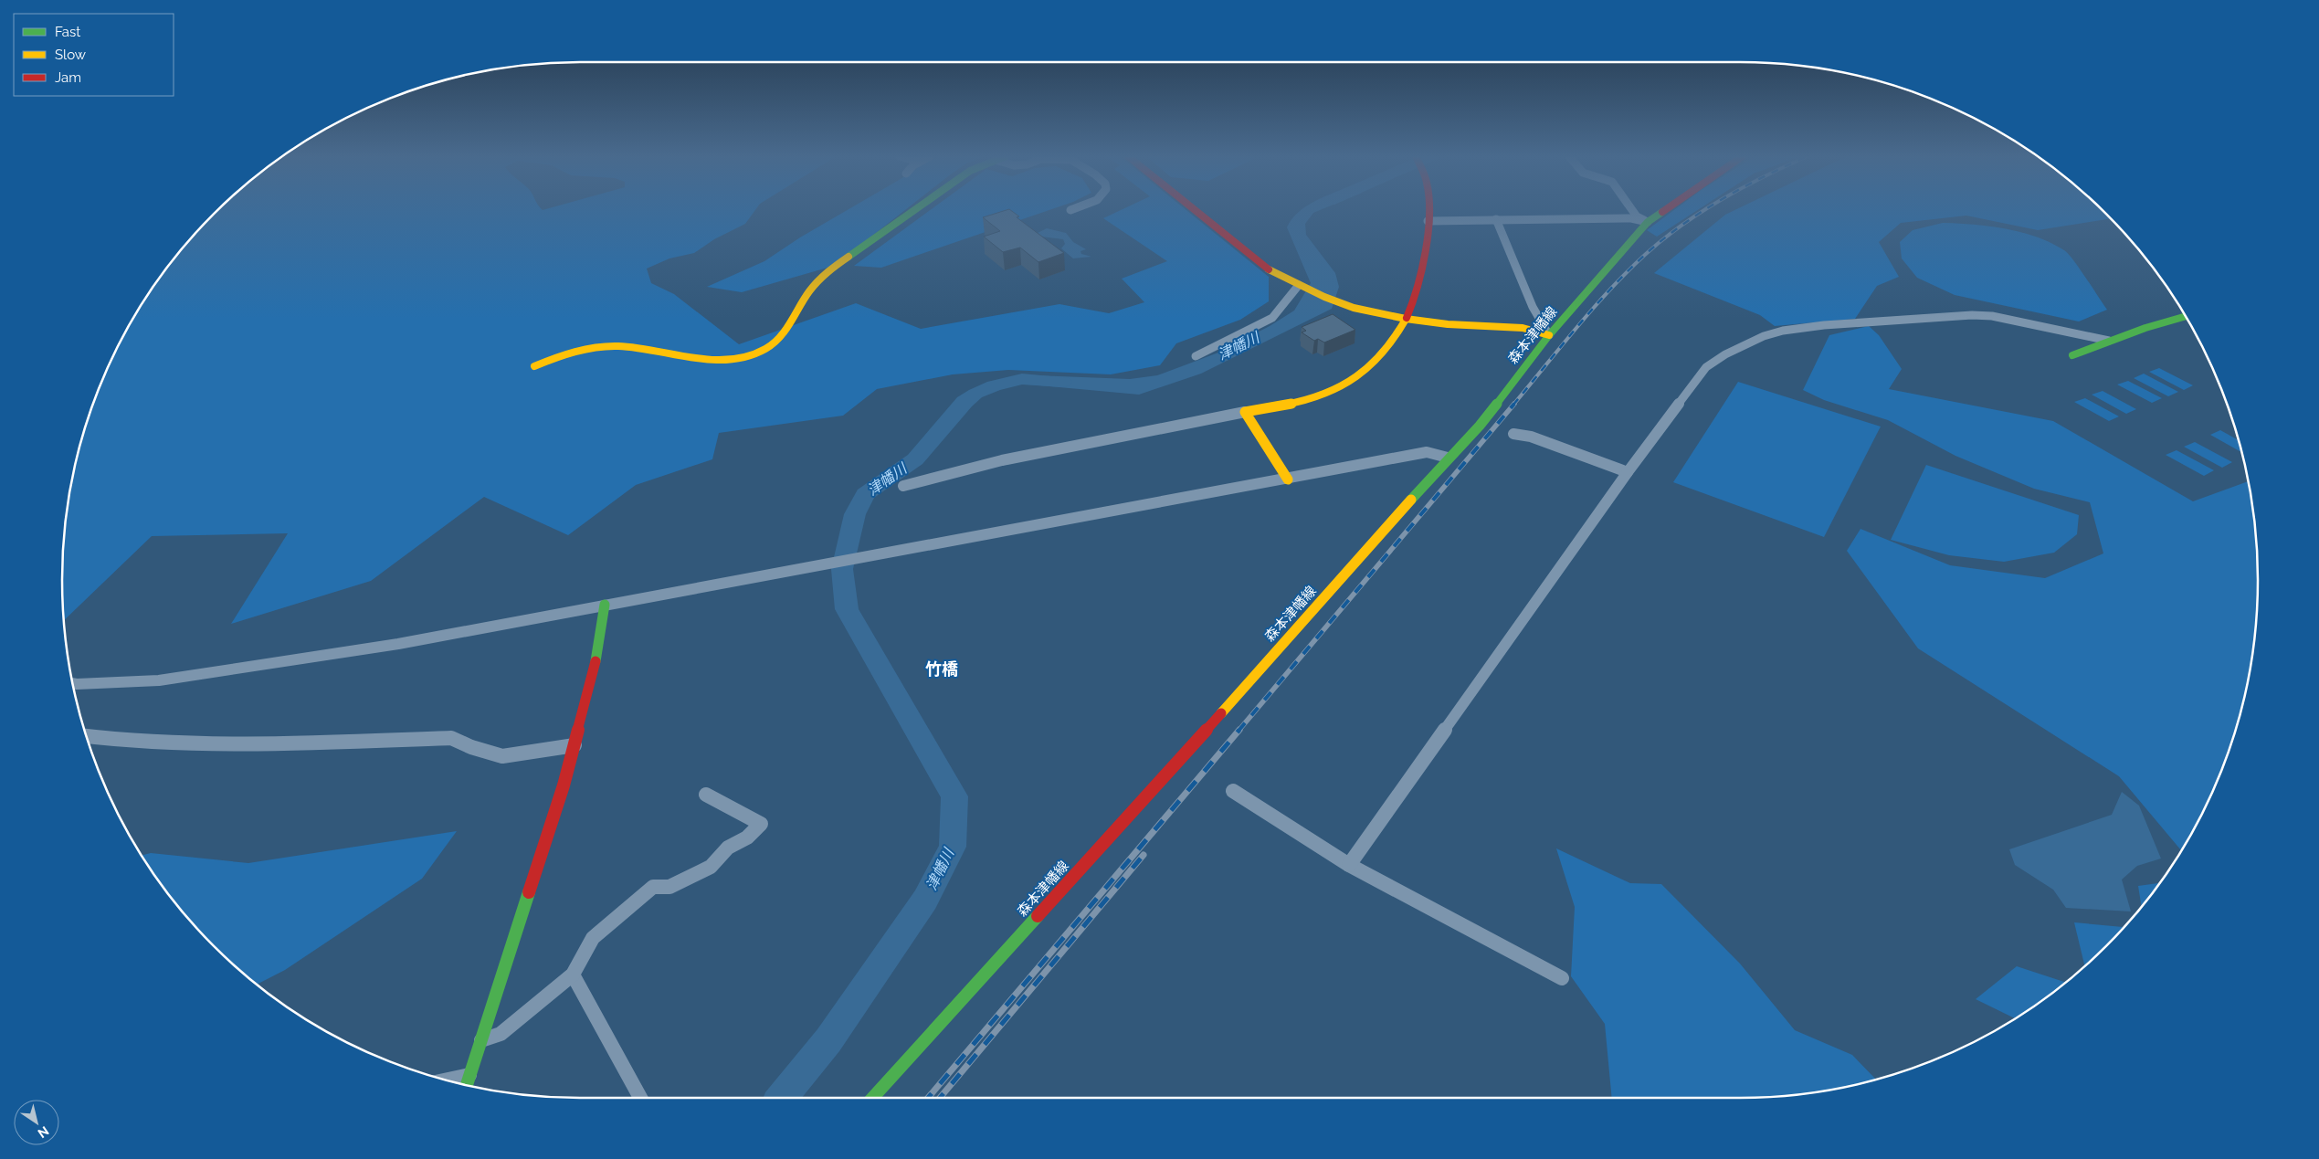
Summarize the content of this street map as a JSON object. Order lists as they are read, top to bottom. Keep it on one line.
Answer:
{"streets":{"street":["森本津幡線"]},"districts":["竹橋"],"water":["津幡川"],"legend":["Fast","Slow","Jam"],"north":"bottom right"}
